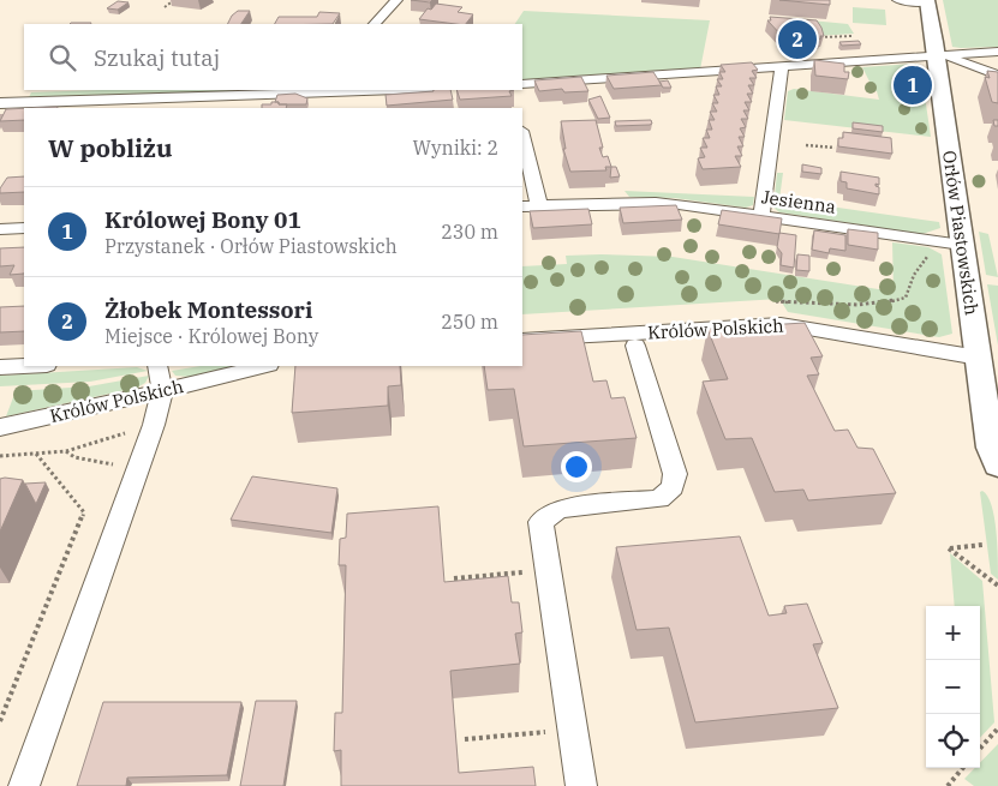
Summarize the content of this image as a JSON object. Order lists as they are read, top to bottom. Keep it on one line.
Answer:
{"streets":{"street":["Jesienna","Orłów Piastowskich","Królów Polskich"]},"crossings":[["Jesienna","Orłów Piastowskich"],["Orłów Piastowskich","Królów Polskich"]],"page":{"pins":["2","1"],"search":"Szukaj tutaj","heading":["W pobliżu","Wyniki: 2"],"list":[{"mark":"1","name":"Królowej Bony 01","note":"Przystanek · Orłów Piastowskich","value":"230 m"},{"mark":"2","name":"Żłobek Montessori","note":"Miejsce · Królowej Bony","value":"250 m"}],"map_buttons":["+","−"]}}
